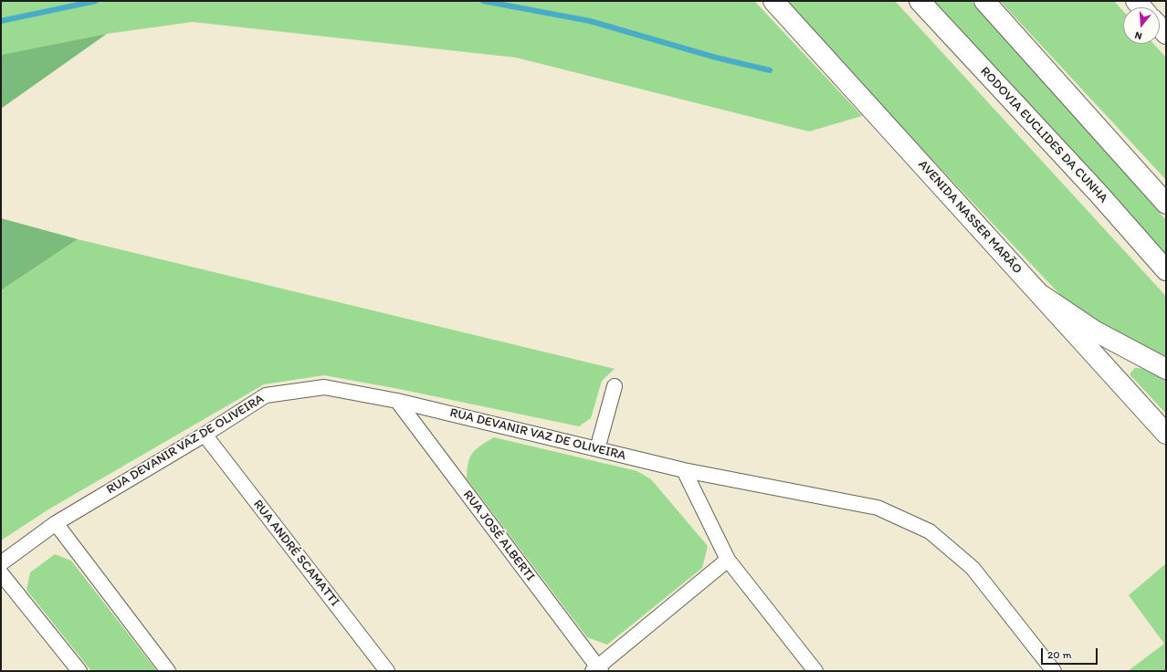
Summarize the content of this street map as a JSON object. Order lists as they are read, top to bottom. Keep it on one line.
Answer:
{"streets":{"main road":["RODOVIA EUCLIDES DA CUNHA","AVENIDA NASSER MARÃO"],"street":["RUA DEVANIR VAZ DE OLIVEIRA","RUA JOSÉ ALBERTI","RUA ANDRÉ SCAMATTI"]},"crossings":[["RUA DEVANIR VAZ DE OLIVEIRA","RUA JOSÉ ALBERTI"],["RUA DEVANIR VAZ DE OLIVEIRA","RUA ANDRÉ SCAMATTI"]],"scale_bar":"20 m","north":"bottom"}
